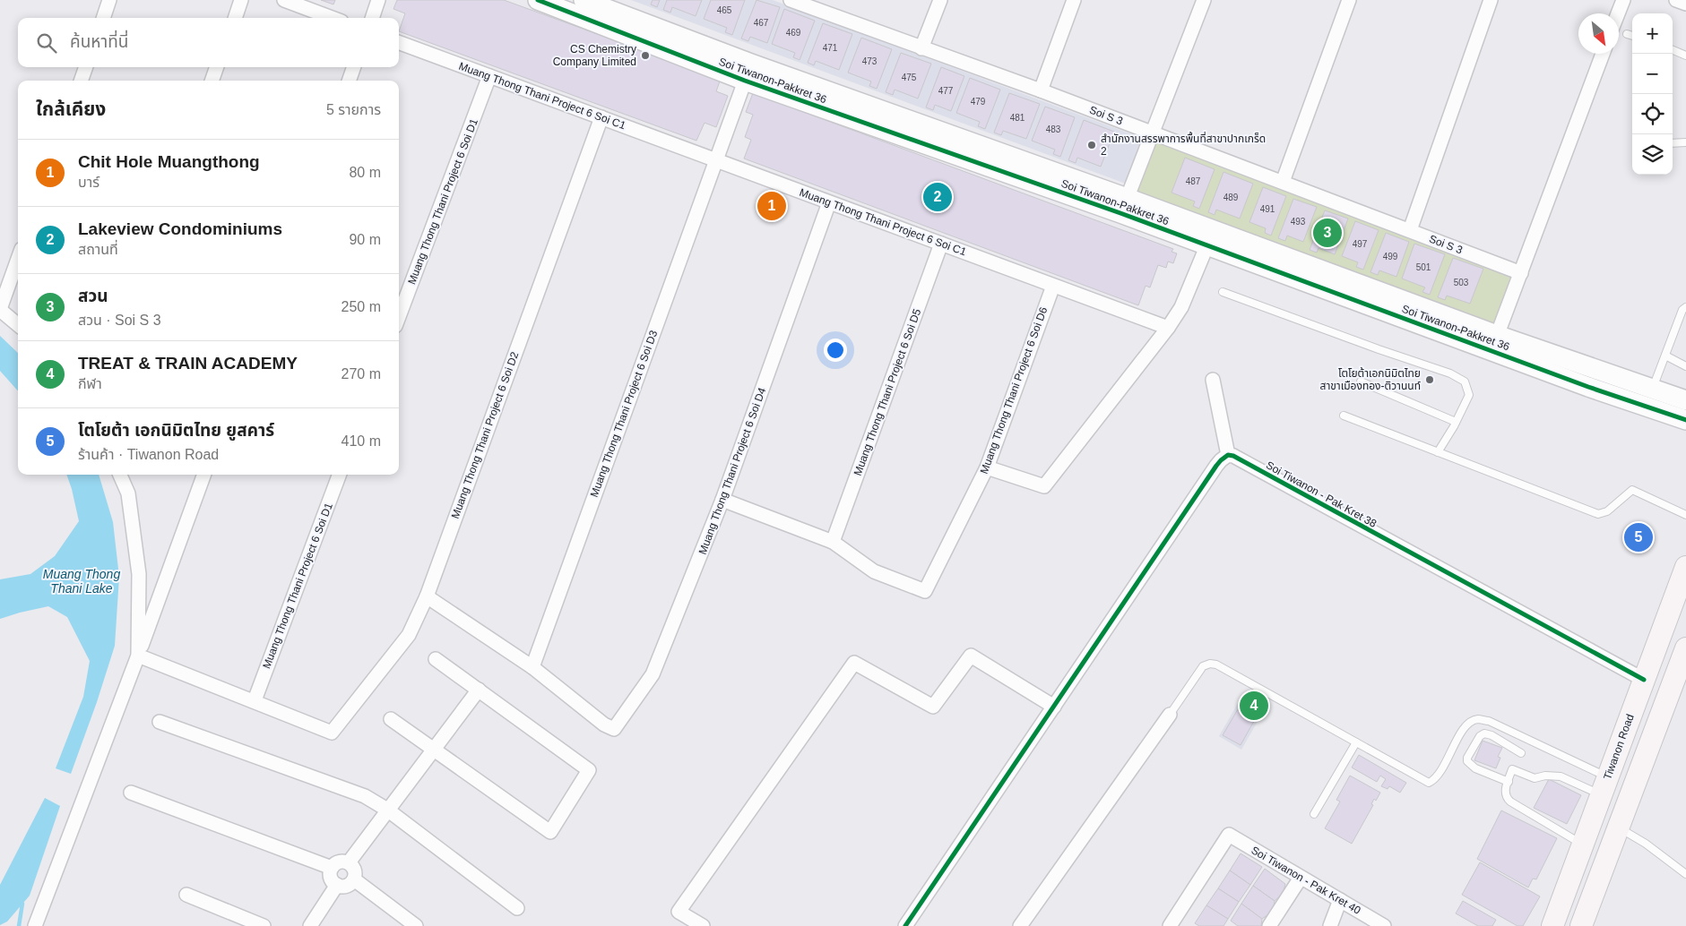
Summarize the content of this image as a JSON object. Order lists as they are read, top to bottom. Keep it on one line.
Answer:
{"streets":{"main road":["Tiwanon Road"],"street":["Soi Tiwanon-Pakkret 36","Muang Thong Thani Project 6 Soi C1","Soi S 3","Muang Thong Thani Project 6 Soi D1","Muang Thong Thani Project 6 Soi D6","Muang Thong Thani Project 6 Soi D5","Muang Thong Thani Project 6 Soi D3","Muang Thong Thani Project 6 Soi D2","Muang Thong Thani Project 6 Soi D4","Soi Tiwanon - Pak Kret 38","Soi Tiwanon - Pak Kret 40"]},"crossings":[["Soi Tiwanon-Pakkret 36","Muang Thong Thani Project 6 Soi D3"],["Muang Thong Thani Project 6 Soi C1","Muang Thong Thani Project 6 Soi D1"],["Muang Thong Thani Project 6 Soi C1","Muang Thong Thani Project 6 Soi D6"],["Muang Thong Thani Project 6 Soi C1","Muang Thong Thani Project 6 Soi D5"],["Muang Thong Thani Project 6 Soi C1","Muang Thong Thani Project 6 Soi D3"],["Muang Thong Thani Project 6 Soi C1","Muang Thong Thani Project 6 Soi D2"],["Muang Thong Thani Project 6 Soi C1","Muang Thong Thani Project 6 Soi D4"],["Muang Thong Thani Project 6 Soi D1","Muang Thong Thani Project 6 Soi D2"],["Muang Thong Thani Project 6 Soi D6","Muang Thong Thani Project 6 Soi D5"],["Muang Thong Thani Project 6 Soi D3","Muang Thong Thani Project 6 Soi D4"],["Soi Tiwanon - Pak Kret 38","Tiwanon Road"]],"water":["Muang Thong Thani Lake"],"places":["CS Chemistry Company Limited","สำนักงานสรรพาการพื้นที่สาขาปากเกร็ด 2","โตโยต้าเอกนิมิตไทย สาขาเมืองทอง-ติวานนท์"],"house_numbers":["465","467","469","471","473","475","477","479","481","483","487","489","491","493","497","499","501","503"],"north":"bottom right","page":{"map_buttons":["+","−"],"search":"ค้นหาที่นี่","heading":["ใกล้เคียง","5 รายการ"],"list":[{"mark":"1","name":"Chit Hole Muangthong","note":"บาร์","value":"80 m"},{"mark":"2","name":"Lakeview Condominiums","note":"สถานที่","value":"90 m"},{"mark":"3","name":"สวน","note":"สวน · Soi S 3","value":"250 m"},{"mark":"4","name":"TREAT & TRAIN ACADEMY","note":"กีฬา","value":"270 m"},{"mark":"5","name":"โตโยต้า เอกนิมิตไทย ยูสคาร์","note":"ร้านค้า · Tiwanon Road","value":"410 m"}],"pins":["2","1","3","5","4"]}}
